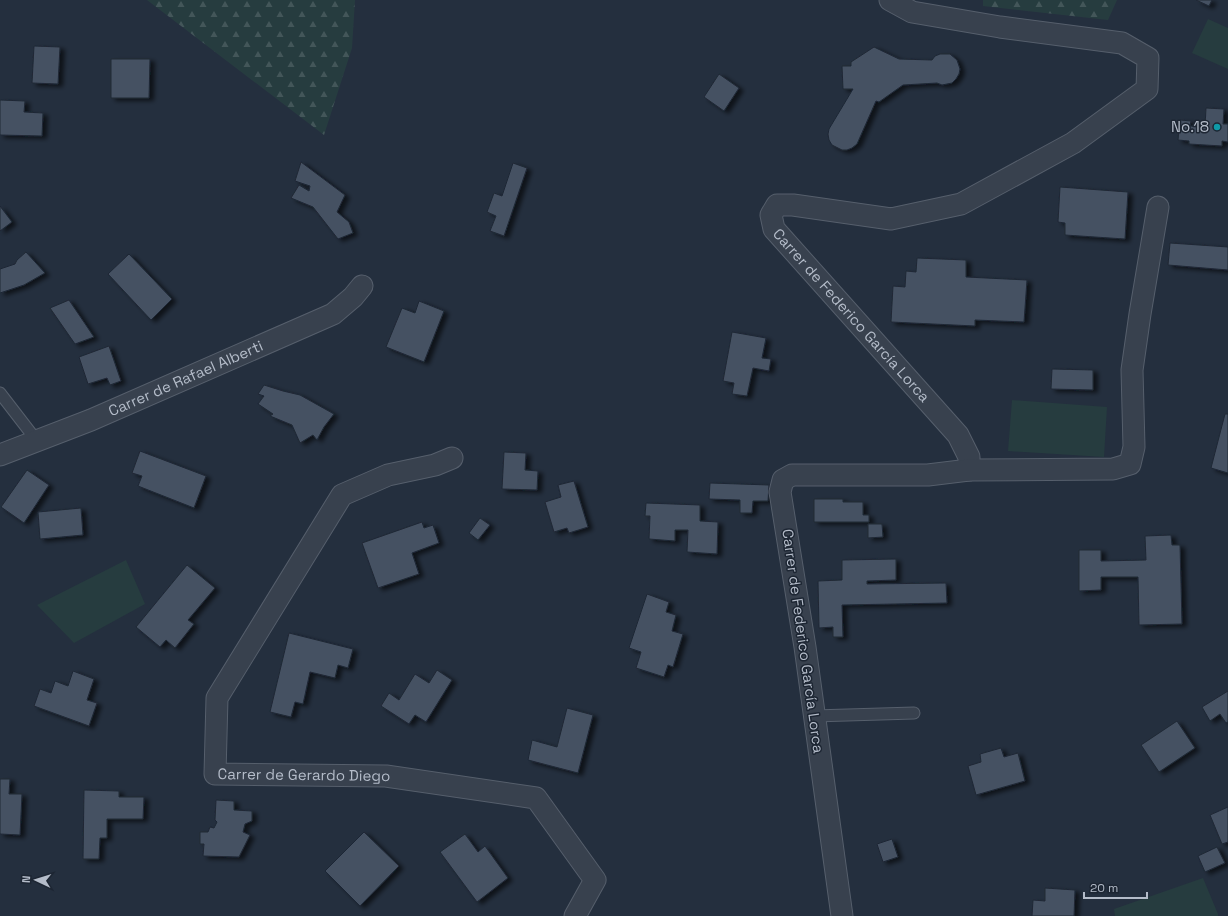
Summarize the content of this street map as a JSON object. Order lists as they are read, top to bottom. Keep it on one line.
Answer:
{"streets":{"street":["Carrer de Federico García Lorca","Carrer de Rafael Alberti","Carrer de Gerardo Diego"]},"places":["No.18"],"scale_bar":"20 m","north":"left"}
